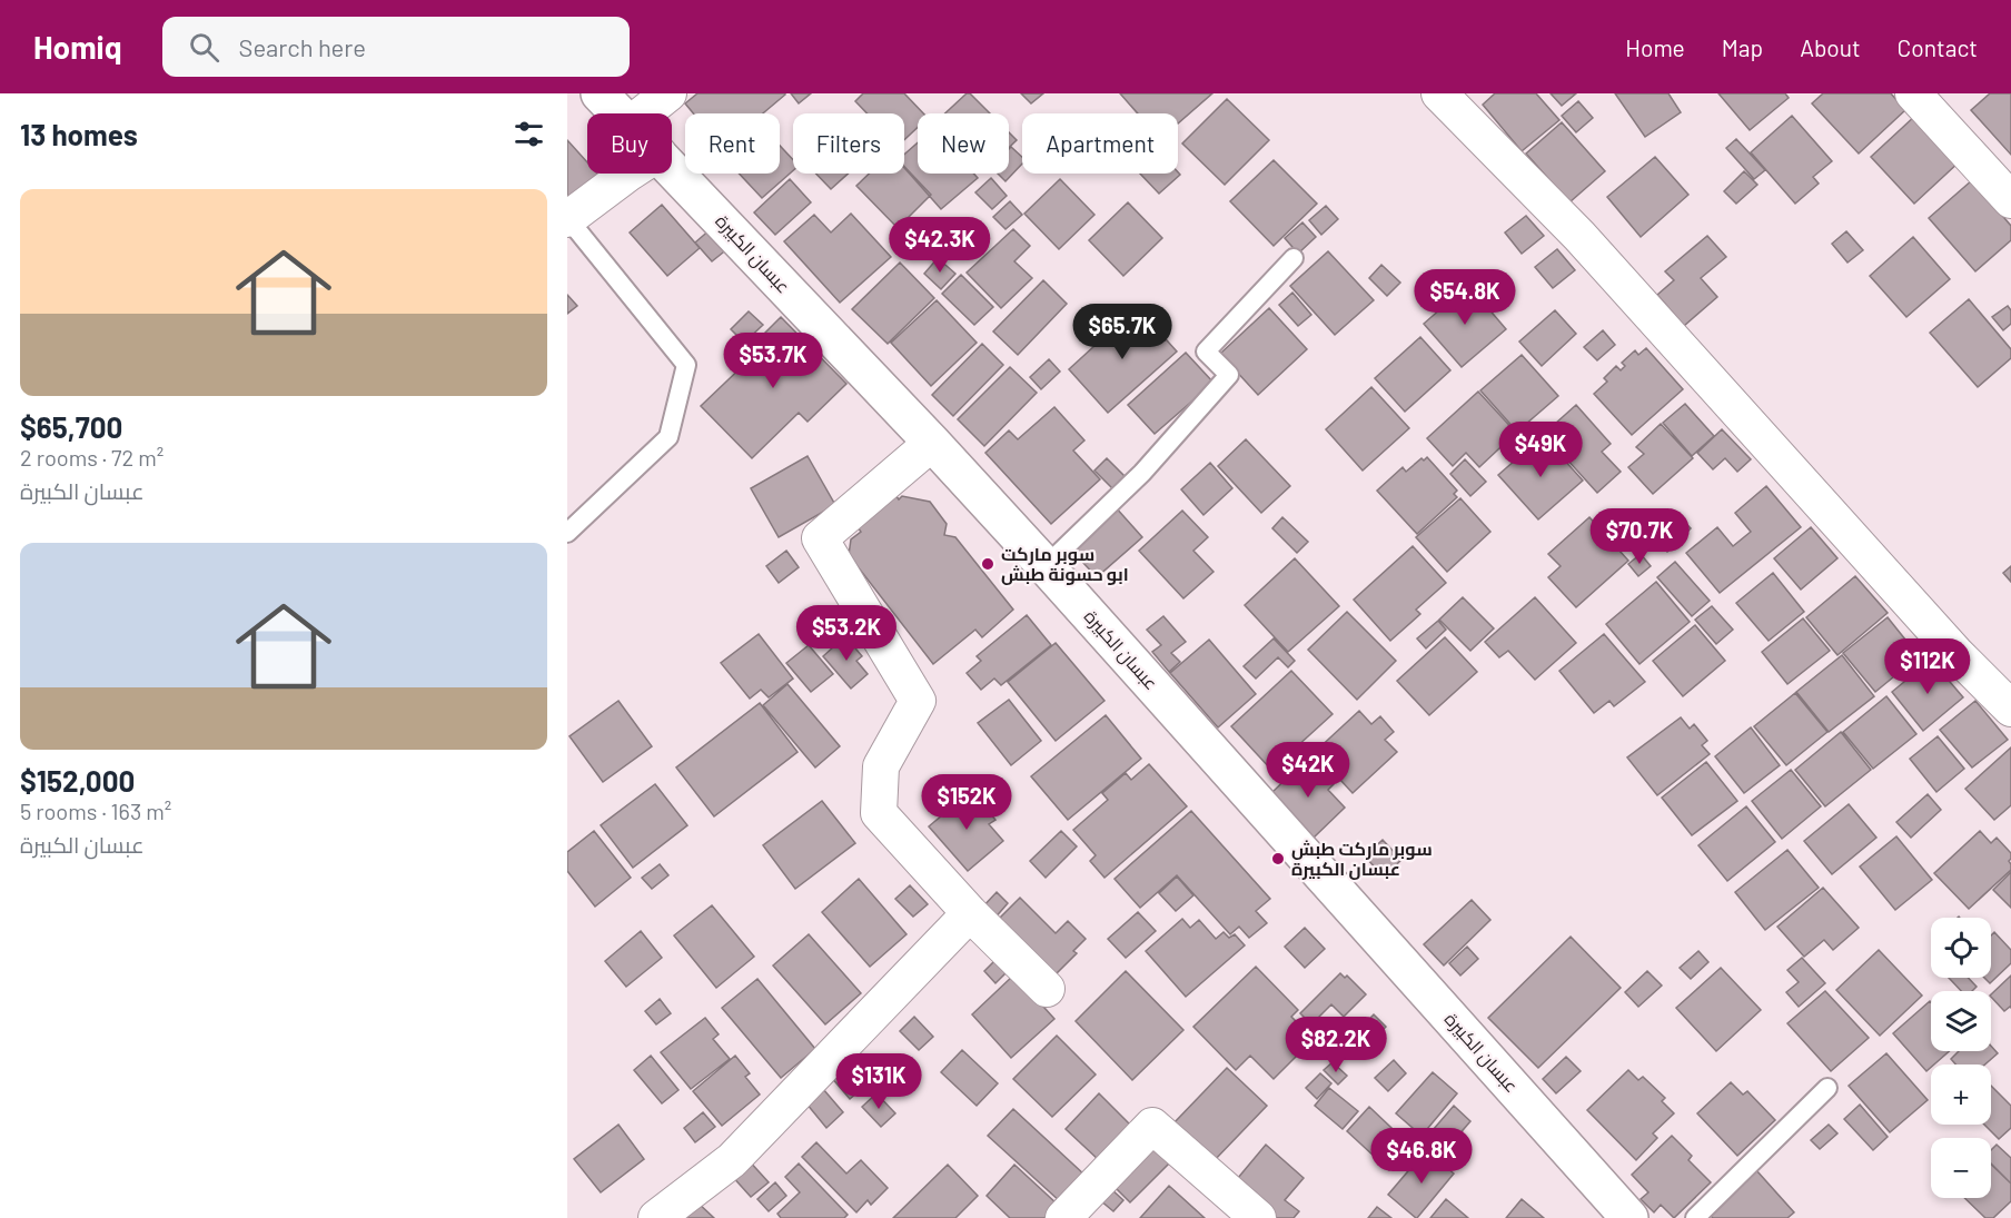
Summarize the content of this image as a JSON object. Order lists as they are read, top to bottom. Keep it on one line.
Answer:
{"streets":{"main road":["عبسان الكبيرة"]},"places":["سوبر ماركت ابو حسونة طبش","سوبر ماركت طبش عبسان الكبيرة"],"page":{"header":"Homiq","search":"Search here","nav":["Home","Map","About","Contact"],"heading":"13 homes","chip":["Buy","Rent","Filters","New","Apartment"],"list":[{"name":"$65,700","note":"2 rooms · 72 m² · عبسان الكبيرة"},{"name":"$152,000","note":"5 rooms · 163 m² · عبسان الكبيرة"}],"price":["$42.3K","$54.8K","$65.7K","$53.7K","$49K","$70.7K","$53.2K","$112K","$42K","$152K","$82.2K","$131K","$46.8K"],"map_buttons":["+","−"]}}
